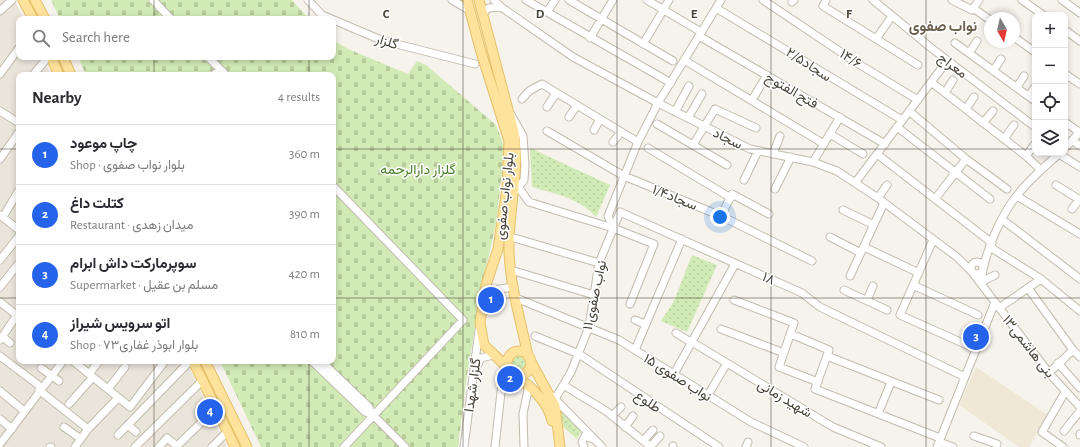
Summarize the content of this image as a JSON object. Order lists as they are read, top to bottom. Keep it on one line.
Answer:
{"streets":{"main road":["بلوار نواب صفوی"],"street":["گلزار","۱۴/۶","۲/۵سجاد","معراج","فتح الفتوح","سجاد","۱/۴سجاد","۱۸","۱۱نواب صفوی","بنی هاشمی۱۳","نواب صفوی ۱۵","گلزار شهدا","شهید زمانی","طلوع"]},"crossings":[["سجاد","بنی هاشمی۱۳"],["بلوار نواب صفوی","نواب صفوی ۱۵"],["بلوار نواب صفوی","گلزار شهدا"],["۱۸","۱۱نواب صفوی"],["۱۱نواب صفوی","نواب صفوی ۱۵"],["۱۱نواب صفوی","طلوع"]],"districts":["نواب صفوی"],"parks":["گلزار دارالرحمه"],"north":"bottom","page":{"map_buttons":["+","−"],"search":"Search here","heading":["Nearby","4 results"],"list":[{"mark":"1","name":"چاپ موعود","note":"Shop · بلوار نواب صفوی","value":"360 m"},{"mark":"2","name":"کتلت داغ","note":"Restaurant · میدان زهدی","value":"390 m"},{"mark":"3","name":"سوپرمارکت داش ابرام","note":"Supermarket · مسلم بن عقیل","value":"420 m"},{"mark":"4","name":"اتو سرویس شیراز","note":"Shop · بلوار ابوذر غفاری۷۳","value":"810 m"}],"pins":["1","3","2","4"]},"grid":{"columns":["C","D","E","F"]}}
